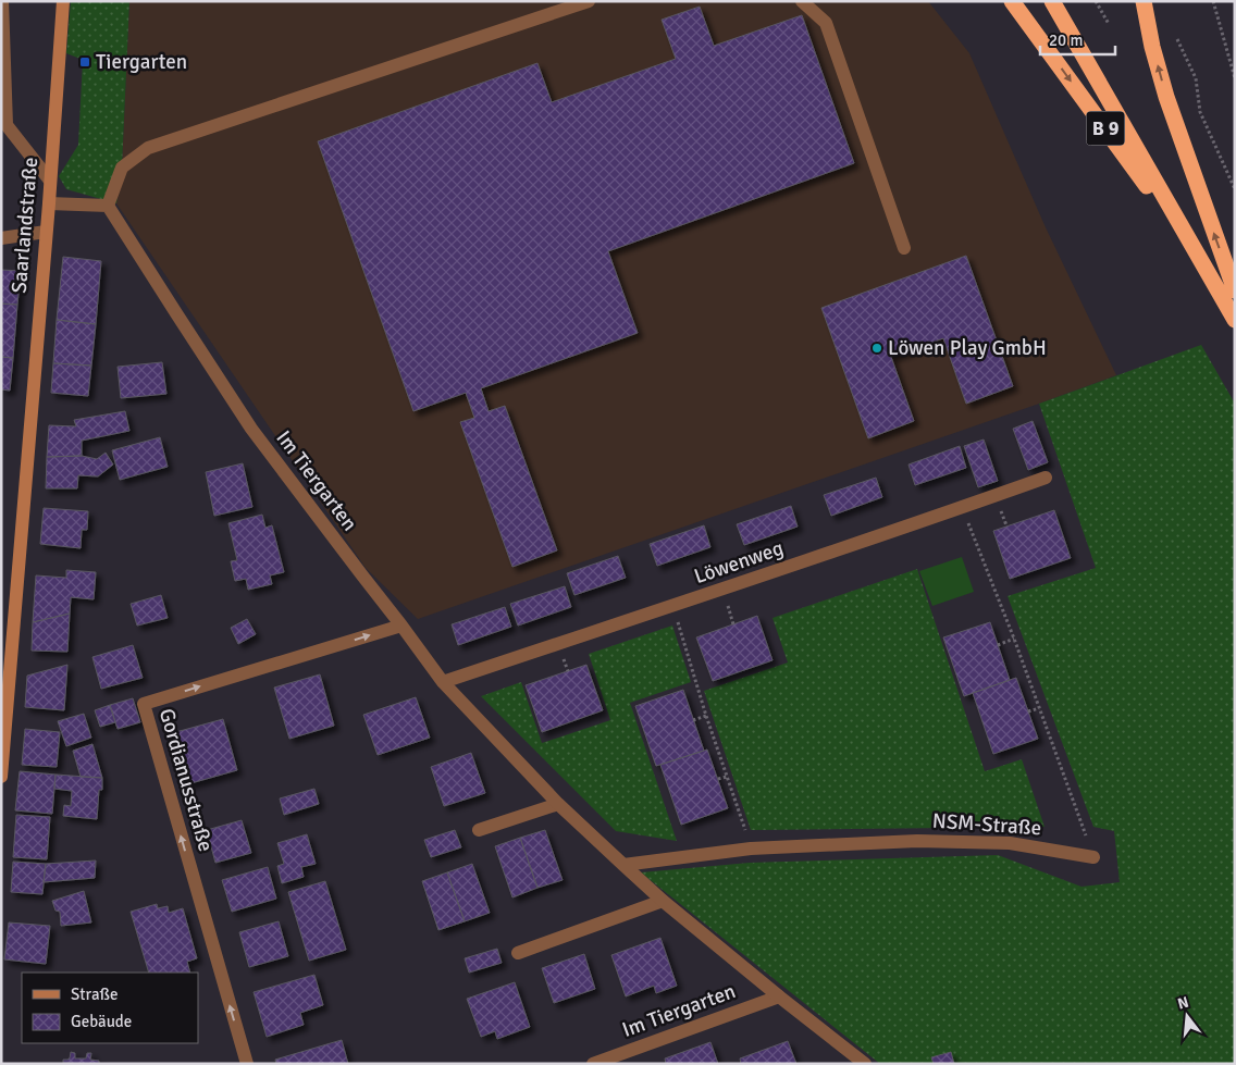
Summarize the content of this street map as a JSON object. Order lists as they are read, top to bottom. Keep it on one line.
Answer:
{"streets":{"highway":["B 9"],"main road":["Saarlandstraße"],"street":["Im Tiergarten","Löwenweg","Gordianusstraße","NSM-Straße"]},"crossings":[["Im Tiergarten","Löwenweg"],["Im Tiergarten","Gordianusstraße"],["Im Tiergarten","NSM-Straße"]],"places":{"transit":["Tiergarten"],"other":["Löwen Play GmbH"]},"legend":["Straße","Gebäude"],"scale_bar":"20 m","north":"top"}
